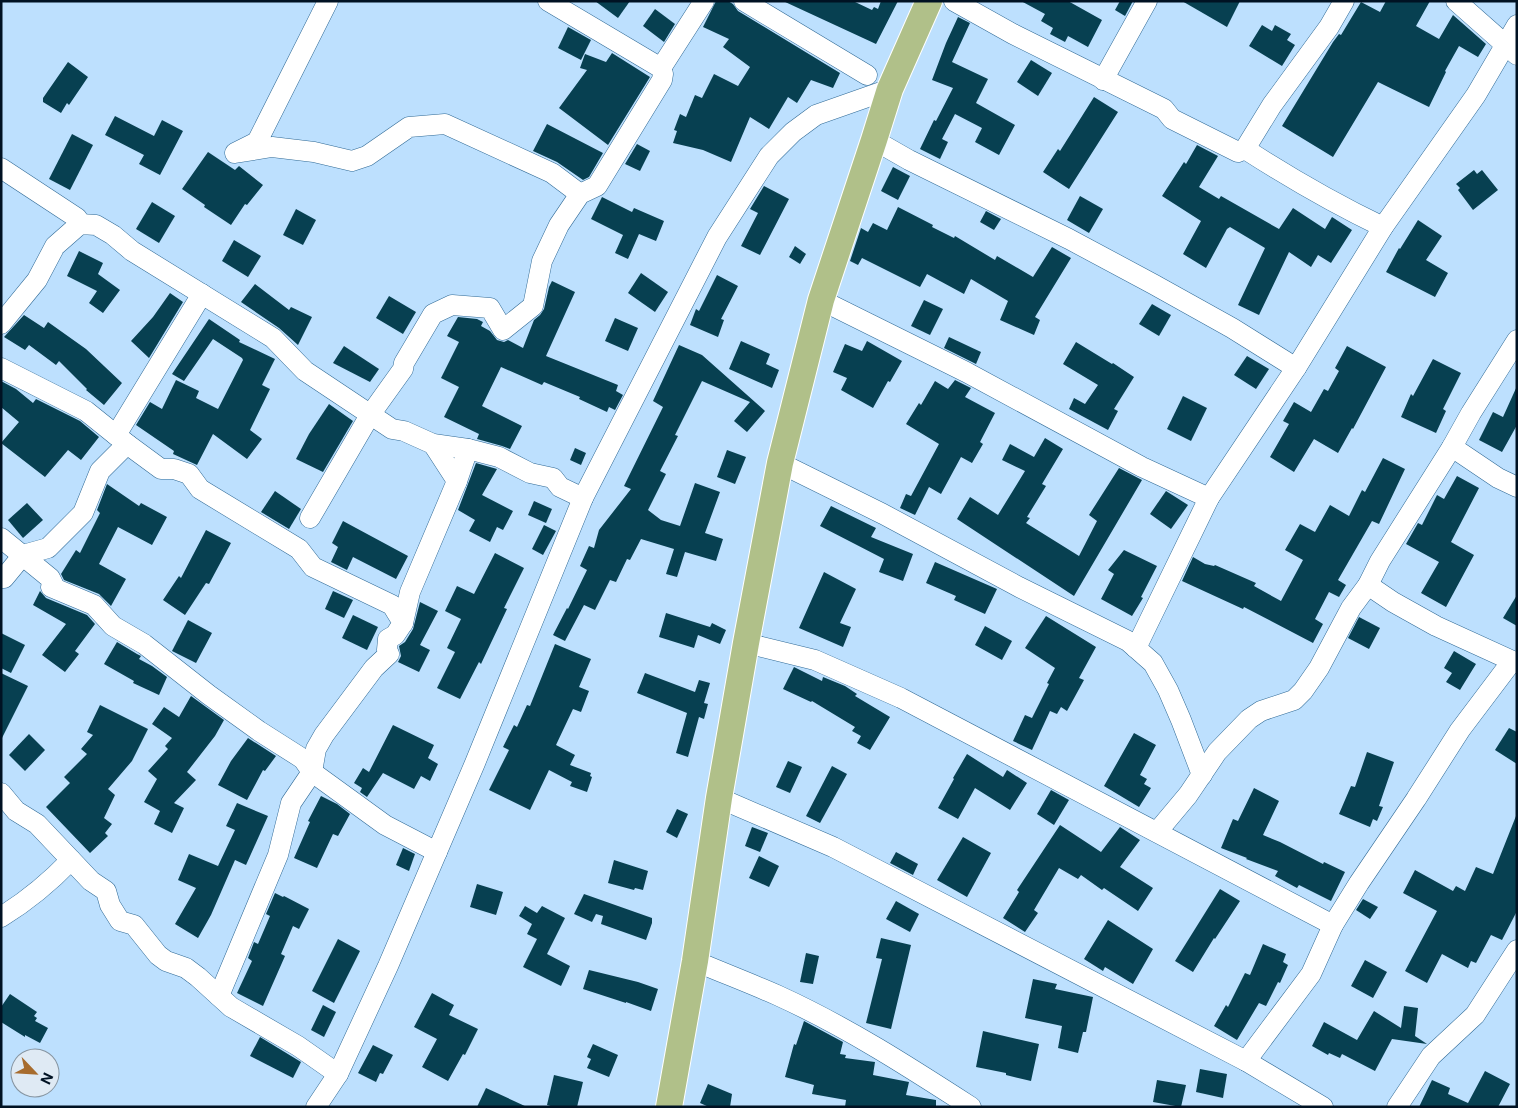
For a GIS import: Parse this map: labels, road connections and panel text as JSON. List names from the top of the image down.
{
  "north": "bottom right"
}
